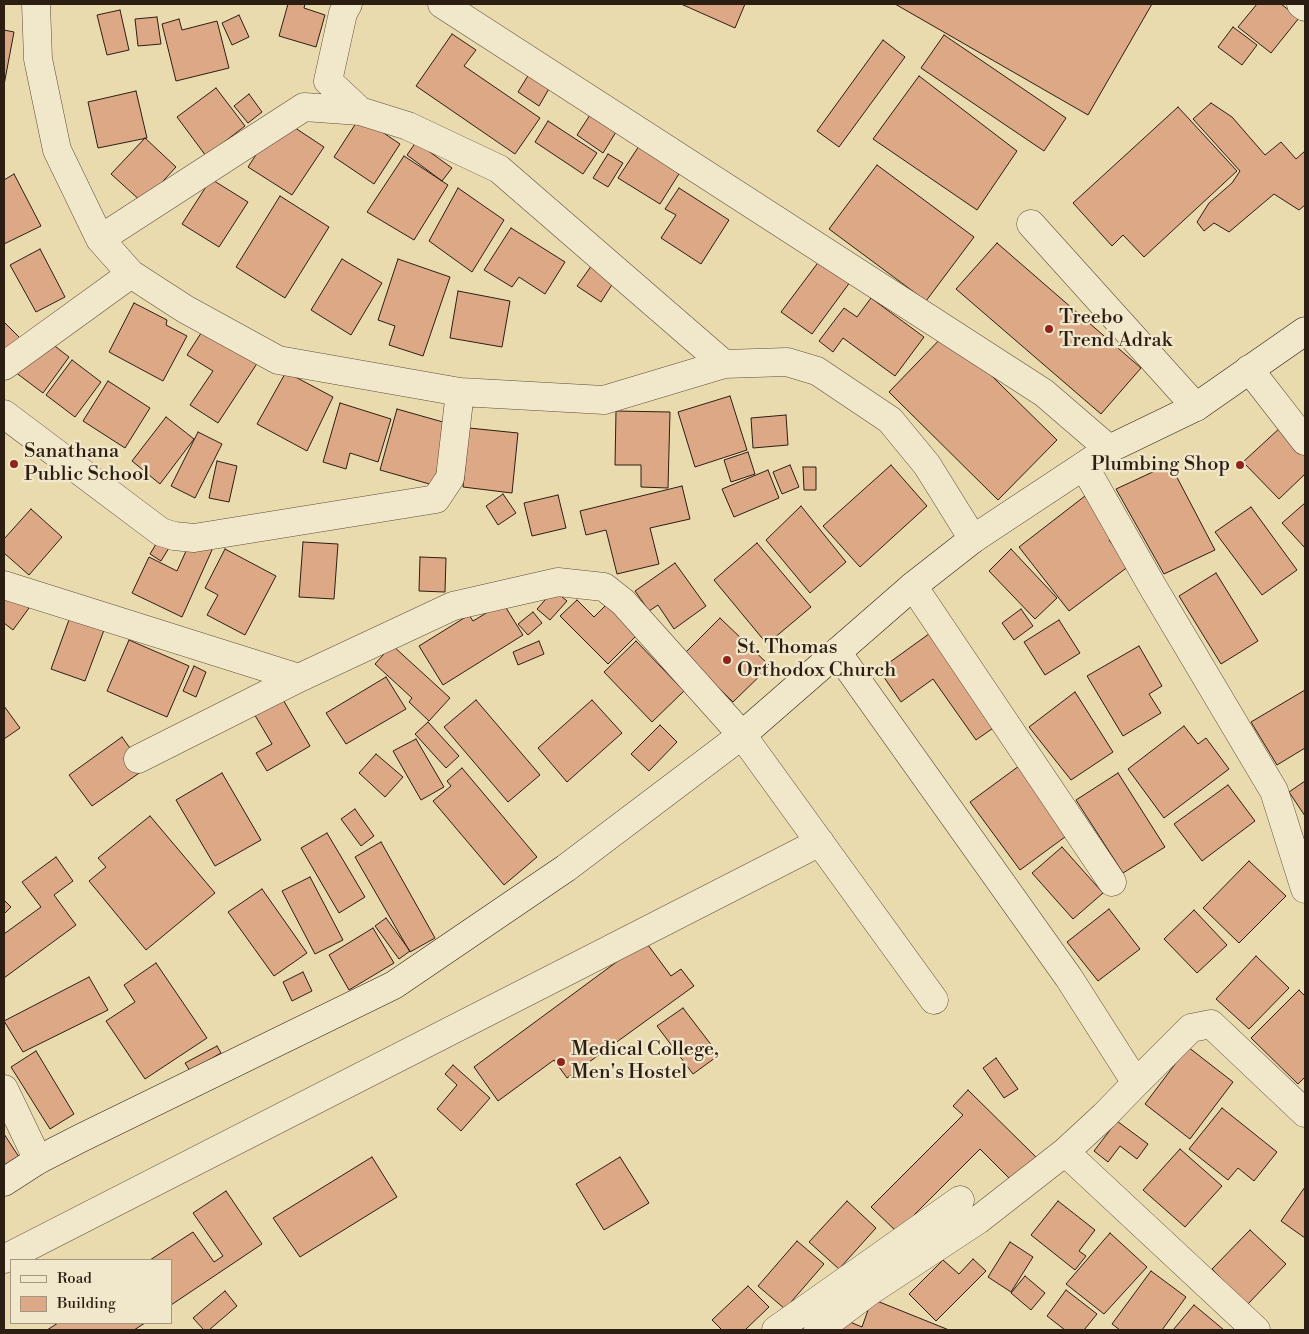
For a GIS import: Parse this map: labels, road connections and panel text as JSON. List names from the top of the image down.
{
  "places": [
    "Treebo Trend Adrak",
    "Sanathana Public School",
    "Plumbing Shop",
    "St. Thomas Orthodox Church",
    "Medical College, Men's Hostel"
  ],
  "legend": ["Road", "Building"]
}
